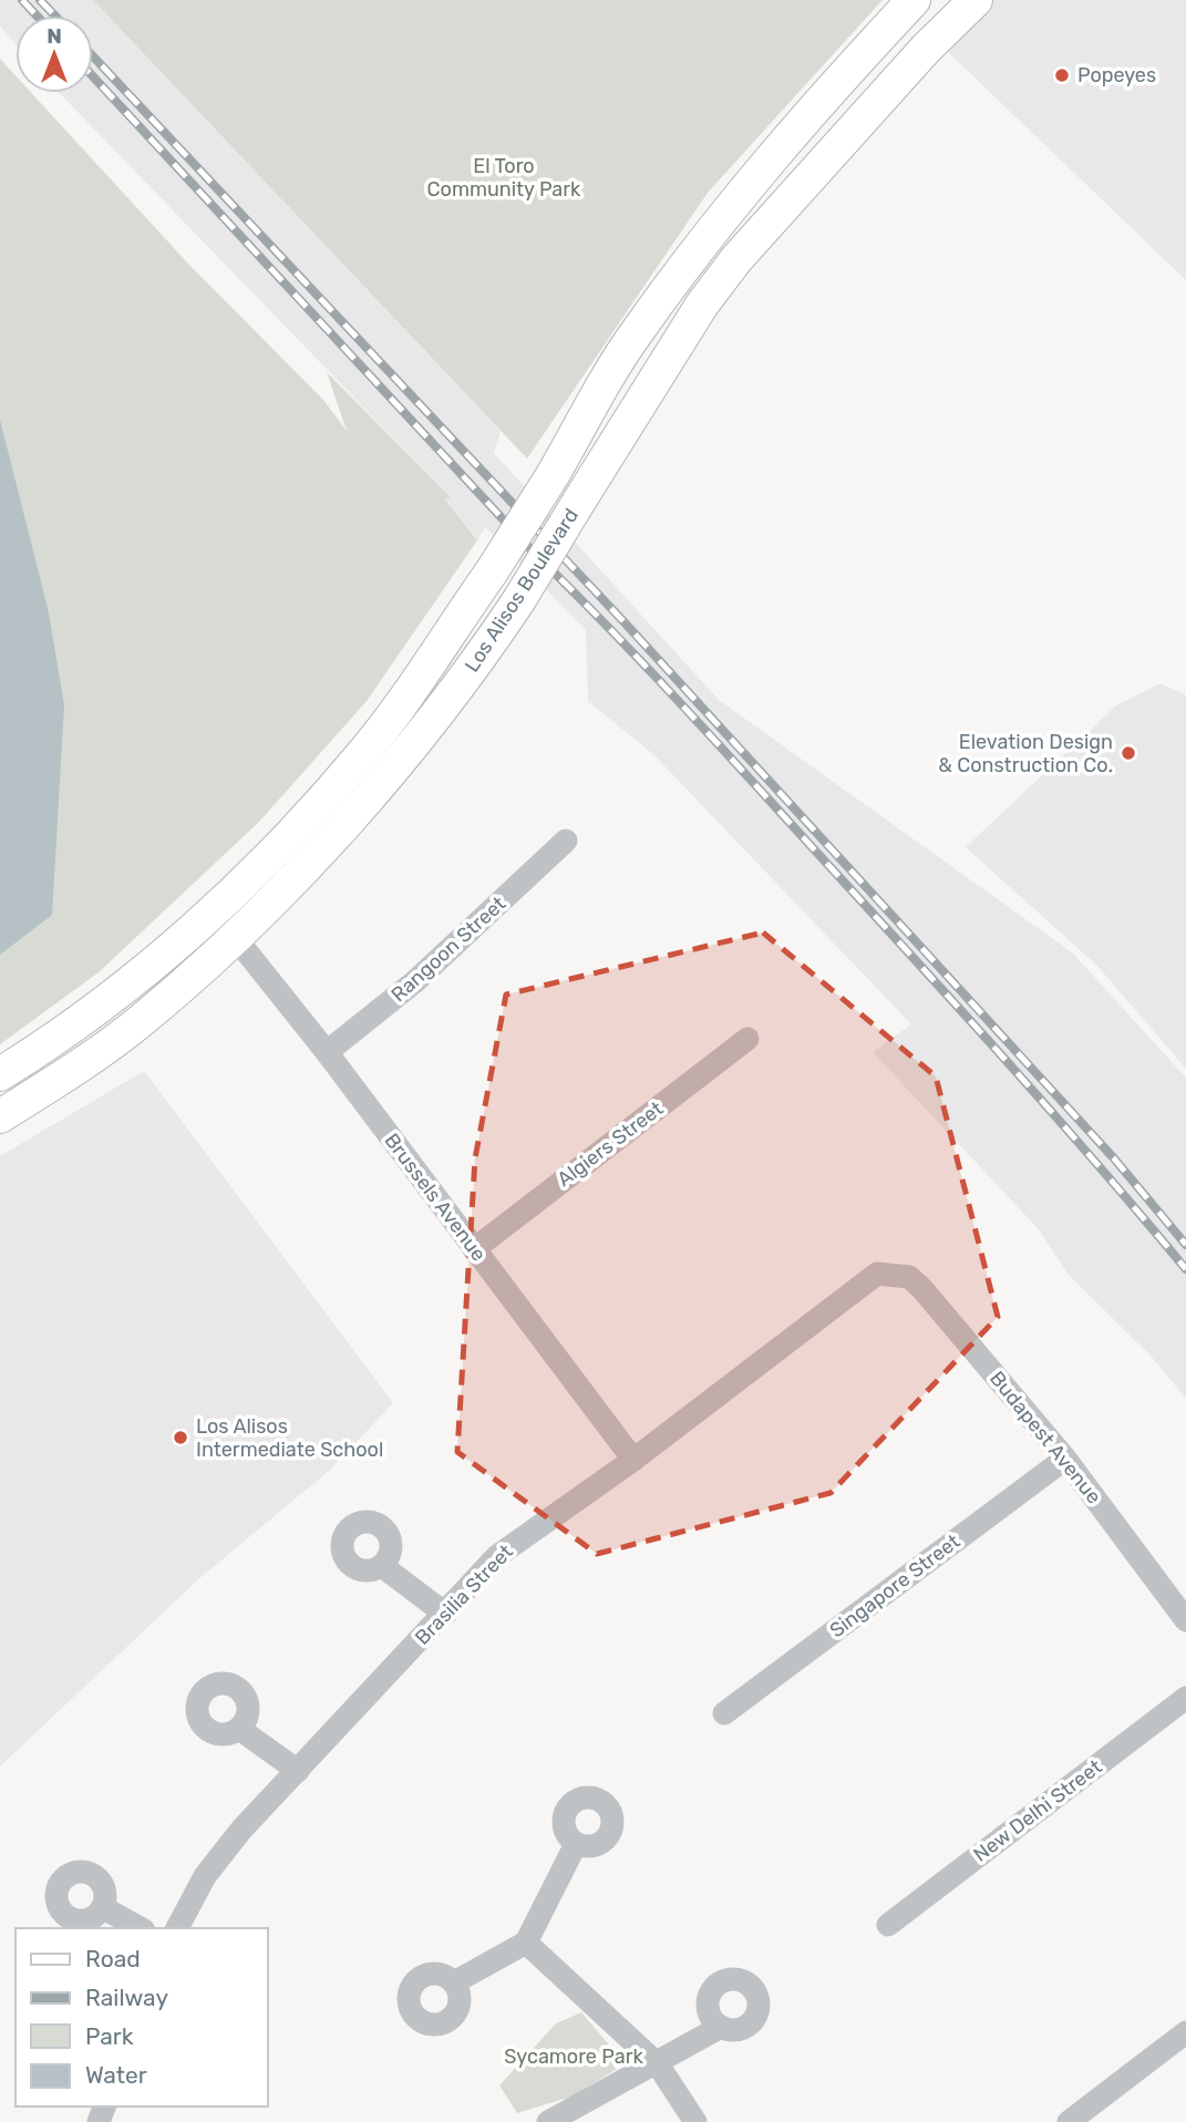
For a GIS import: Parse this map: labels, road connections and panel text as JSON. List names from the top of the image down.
{
  "streets": {
    "main road": ["Los Alisos Boulevard"],
    "street": [
      "Rangoon Street",
      "Algiers Street",
      "Brussels Avenue",
      "Budapest Avenue",
      "Singapore Street",
      "Brasilia Street",
      "New Delhi Street"
    ]
  },
  "crossings": [
    ["Los Alisos Boulevard", "Brussels Avenue"],
    ["Rangoon Street", "Brussels Avenue"],
    ["Algiers Street", "Brussels Avenue"],
    ["Brussels Avenue", "Brasilia Street"],
    ["Budapest Avenue", "Singapore Street"],
    ["Budapest Avenue", "Brasilia Street"]
  ],
  "parks": ["El Toro Community Park", "Sycamore Park"],
  "places": ["Popeyes", "Elevation Design & Construction Co.", "Los Alisos Intermediate School"],
  "legend": [
    "Road",
    "Railway",
    "Park",
    "Water"
  ],
  "north": "top"
}
